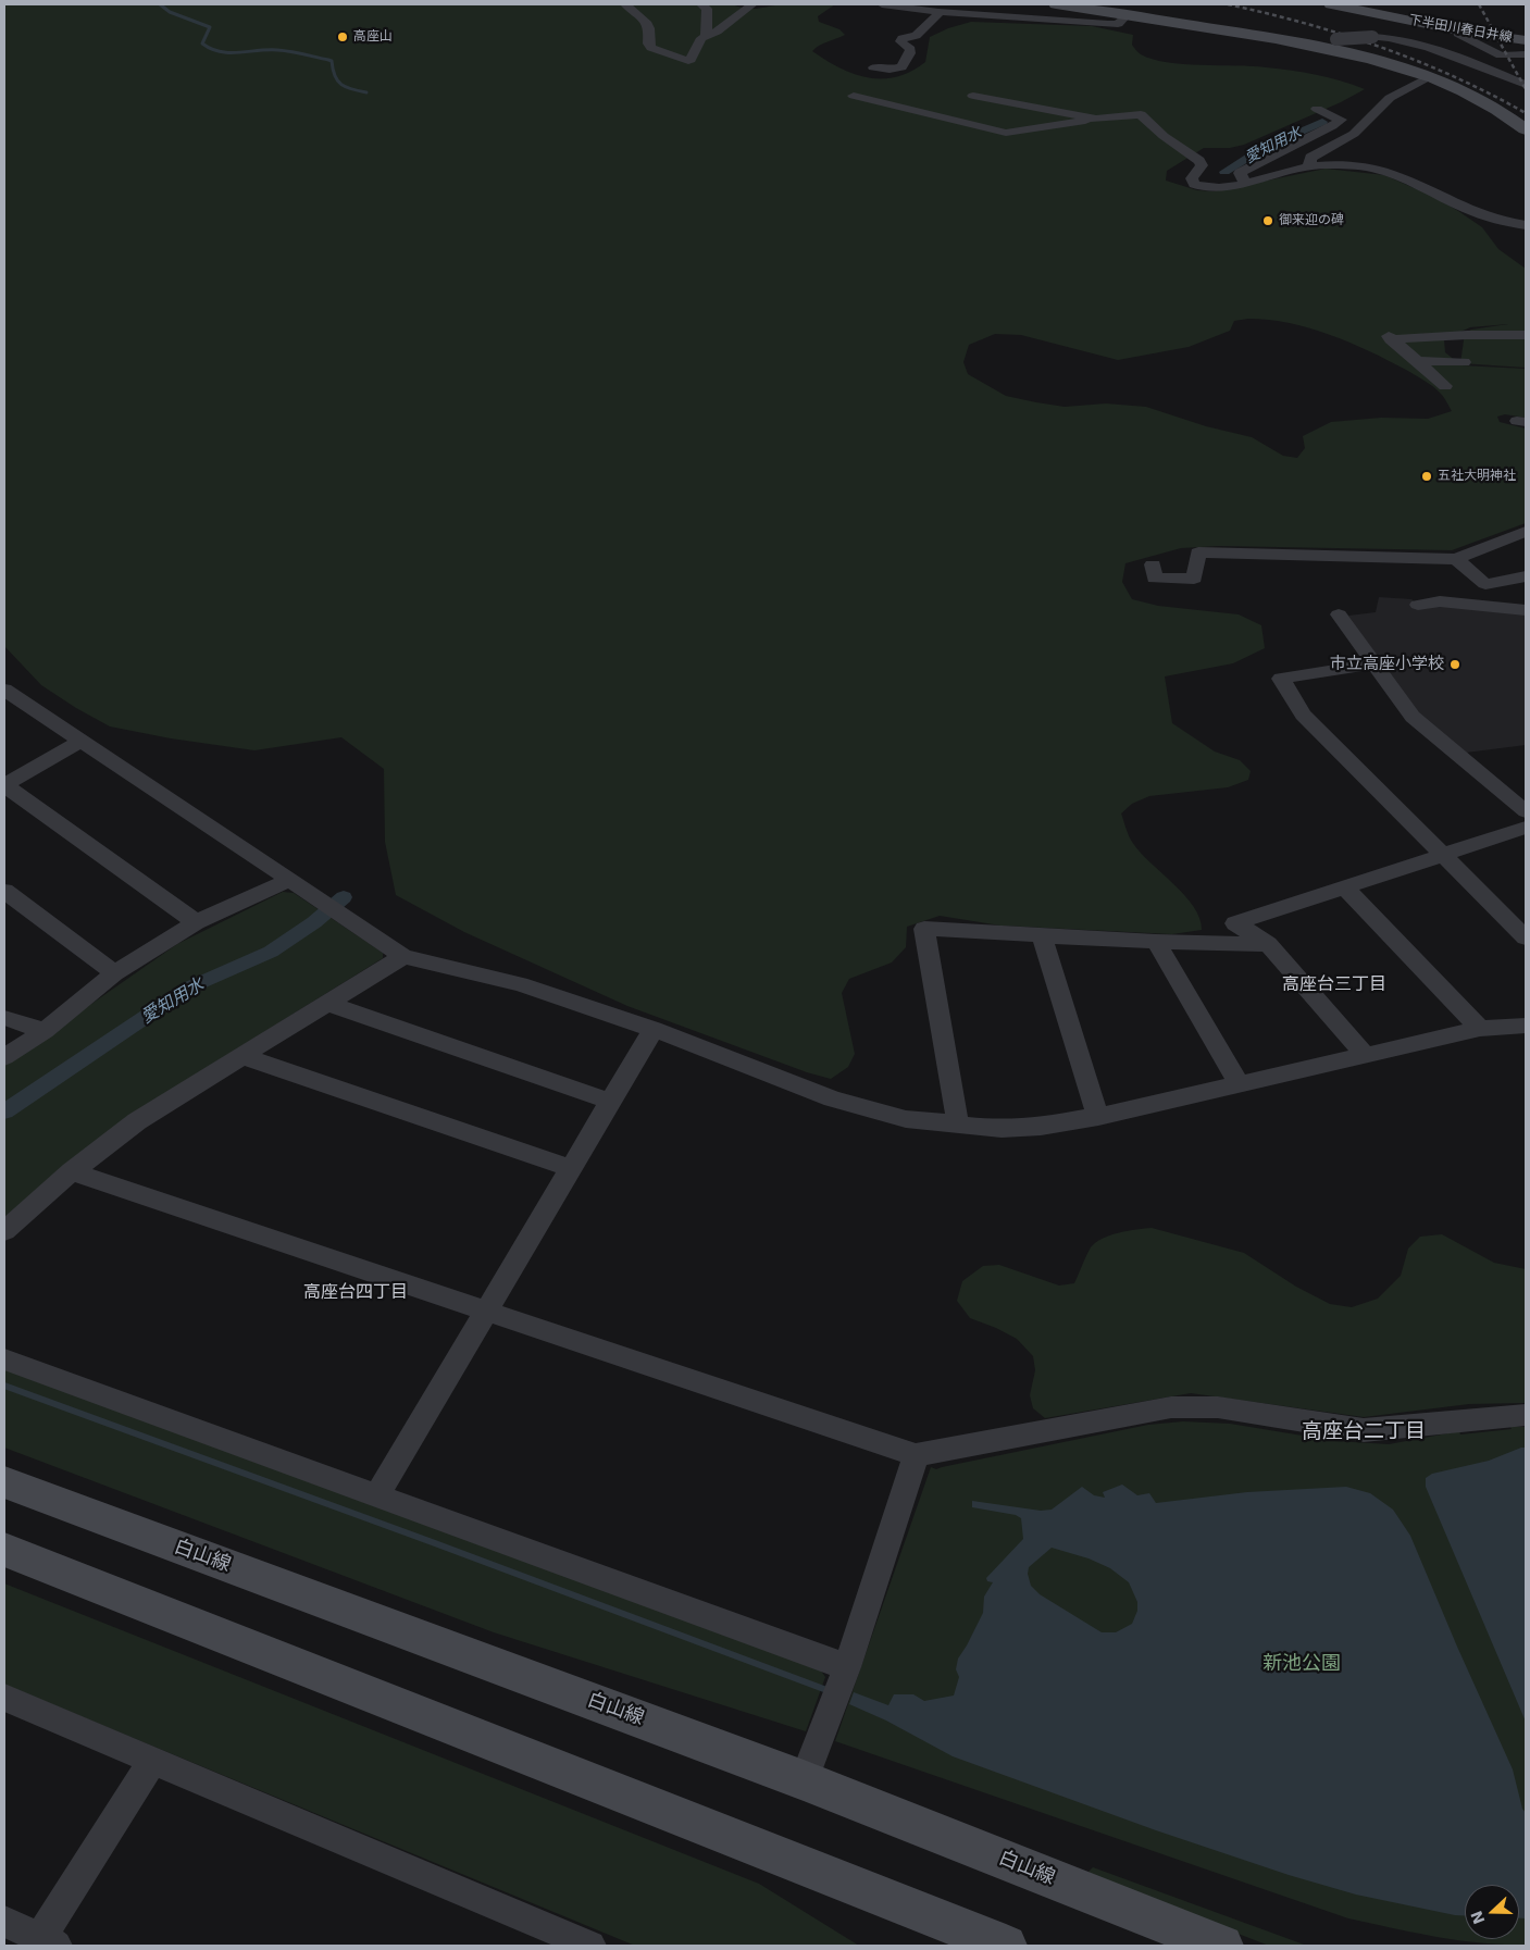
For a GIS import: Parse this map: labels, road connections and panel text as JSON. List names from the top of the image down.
{
  "streets": {
    "street": ["下半田川春日井線", "白山線"]
  },
  "districts": ["高座台三丁目", "高座台四丁目", "高座台二丁目"],
  "water": ["愛知用水"],
  "parks": ["新池公園"],
  "places": [
    "高座山",
    "御来迎の碑",
    "五社大明神社",
    "市立高座小学校"
  ],
  "north": "left"
}
